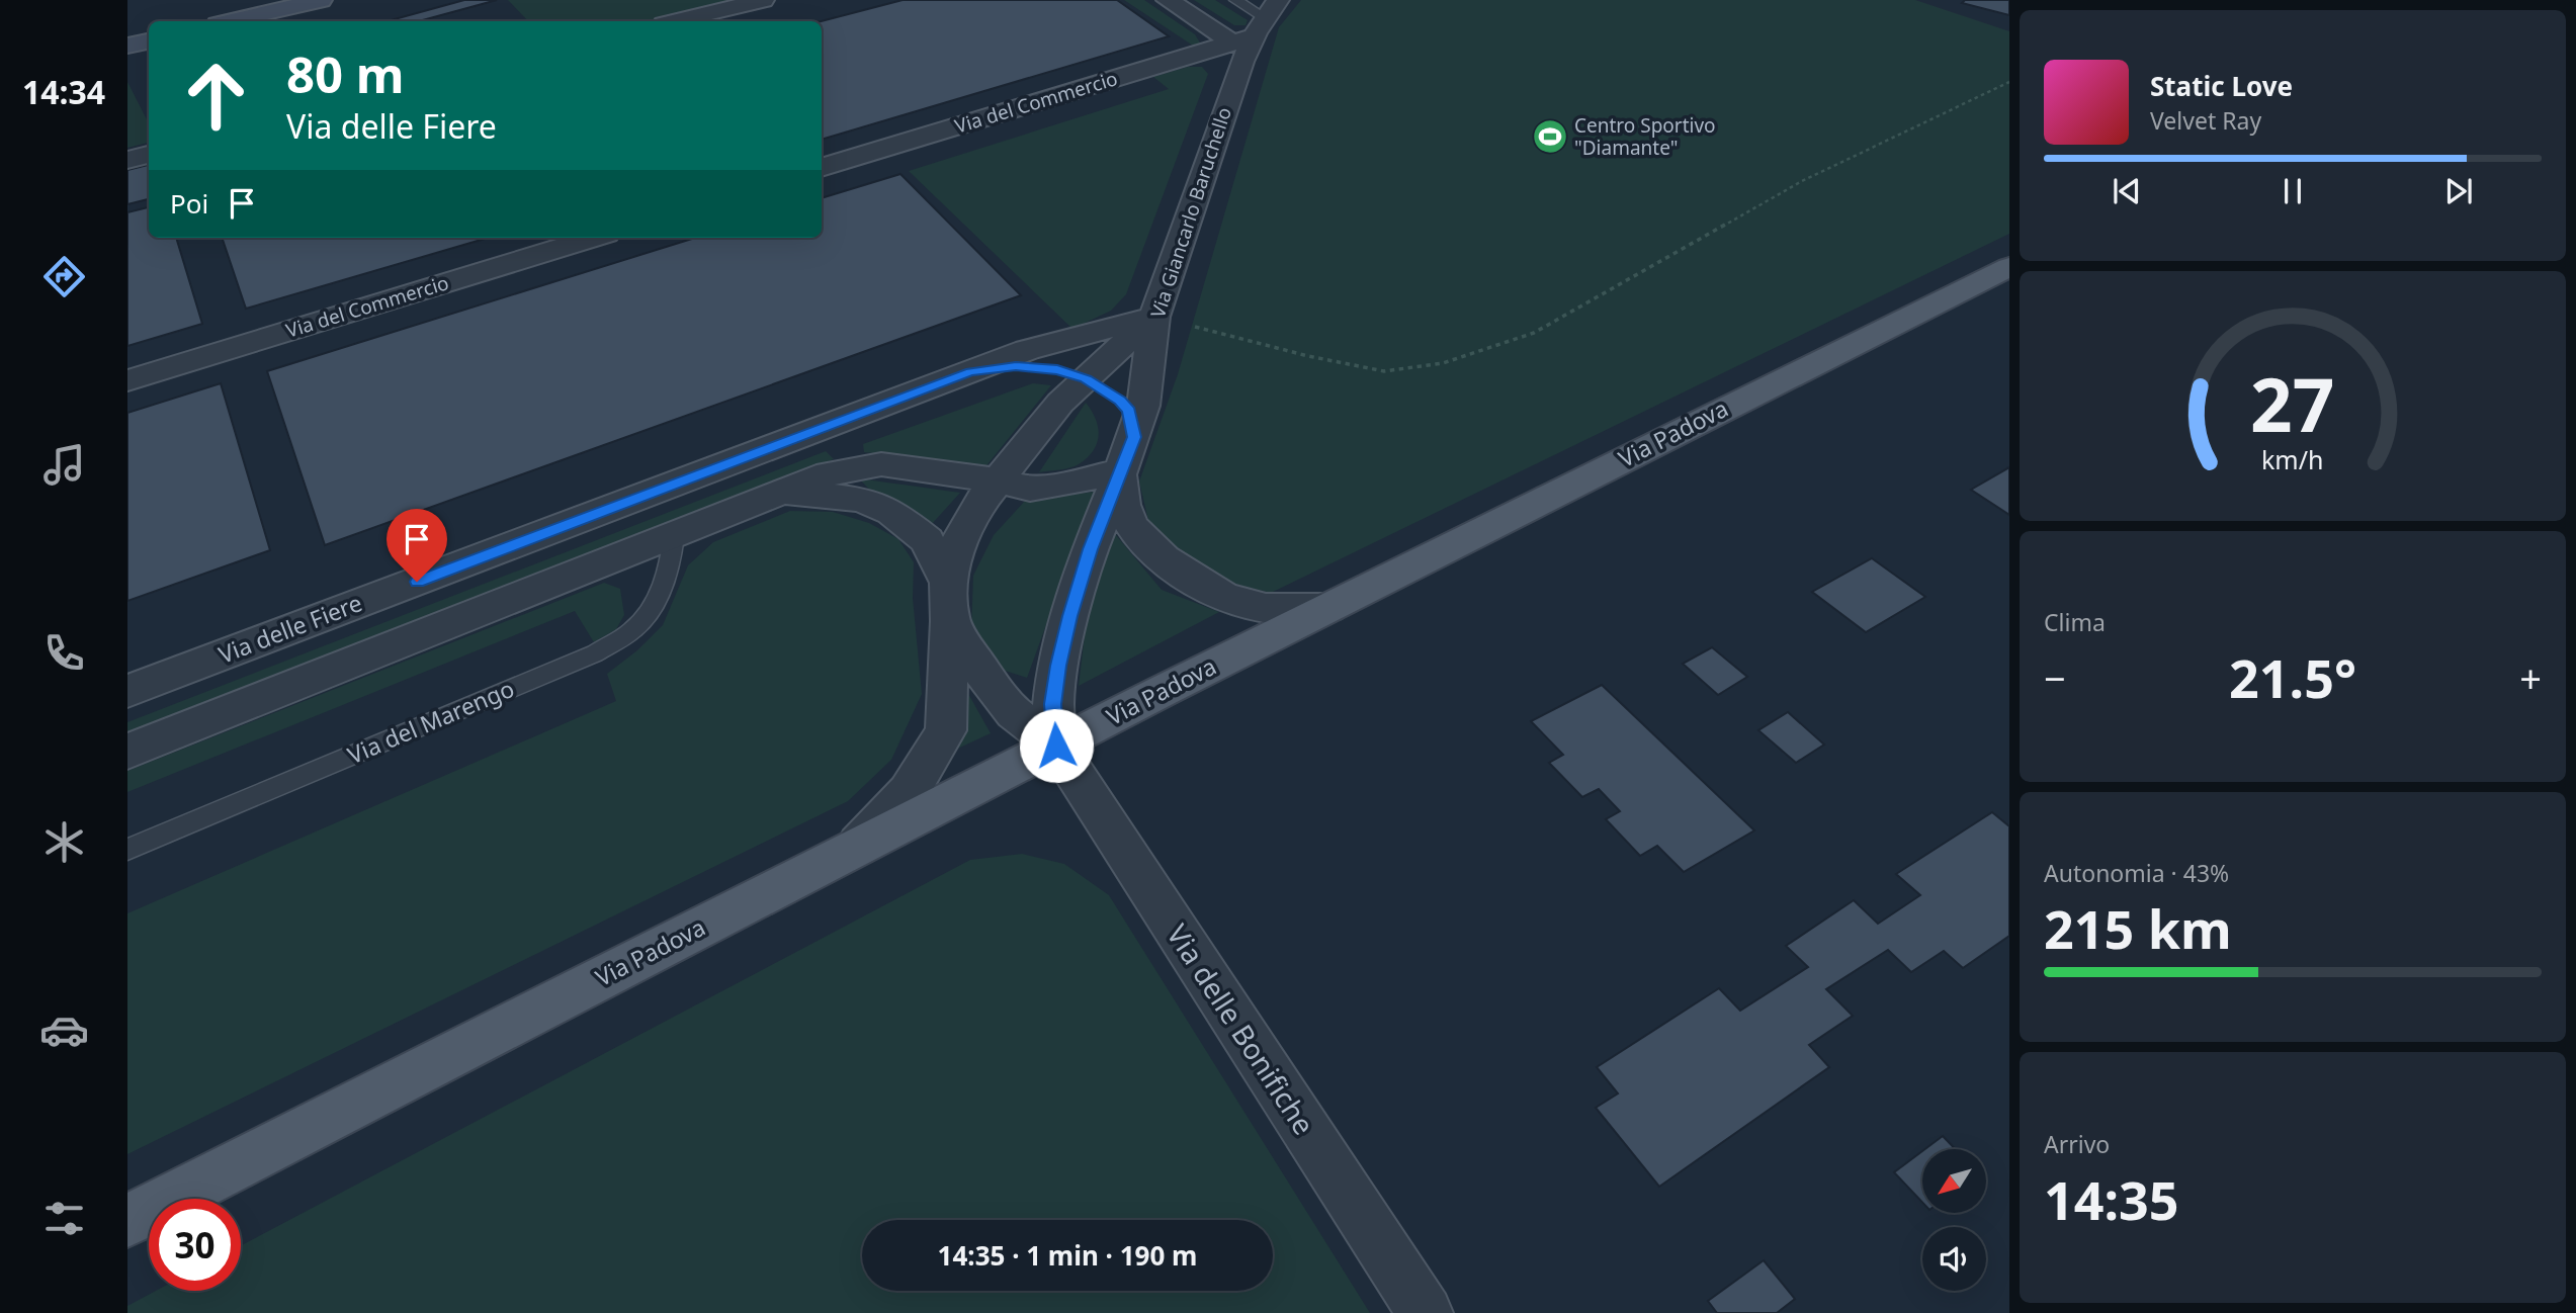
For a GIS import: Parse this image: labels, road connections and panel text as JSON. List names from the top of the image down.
{
  "streets": {
    "main road": ["Via Padova"],
    "street": [
      "Via del Commercio",
      "Via Giancarlo Baruchello",
      "Via delle Fiere",
      "Via delle Bonifiche"
    ],
    "lane": ["Via del Marengo"]
  },
  "crossings": [
    ["Via del Commercio", "Via Giancarlo Baruchello"],
    ["Via Giancarlo Baruchello", "Via Padova"],
    ["Via Giancarlo Baruchello", "Via delle Fiere"],
    ["Via Giancarlo Baruchello", "Via delle Bonifiche"],
    ["Via Padova", "Via delle Bonifiche"]
  ],
  "places": {
    "sports": ["Centro Sportivo \"Diamante\""]
  },
  "north": "bottom left",
  "page": {
    "tabs": "14:34",
    "turn": ["80 m", "Via delle Fiere"],
    "song": ["Static Love", "Velvet Ray"],
    "then": "Poi",
    "tile": [
      "Clima",
      ["Autonomia · 43%", "215 km"],
      ["Arrivo", "14:35"]
    ],
    "heat": ["−", "21.5°", "+"],
    "limit": "30",
    "trip": "14:35 · 1 min · 190 m",
    "gauge": ["27", "km/h"]
  }
}
